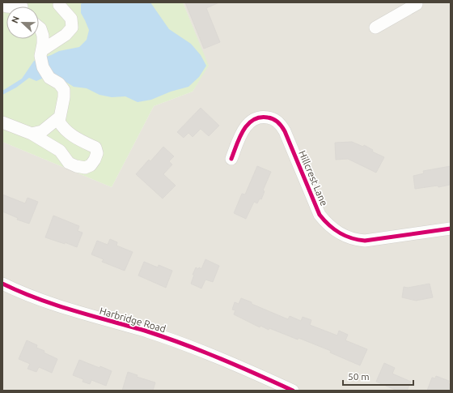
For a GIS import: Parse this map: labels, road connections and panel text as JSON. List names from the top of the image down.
{
  "streets": {
    "street": ["Hillcrest Lane", "Harbridge Road"]
  },
  "scale_bar": "50 m",
  "north": "left"
}
